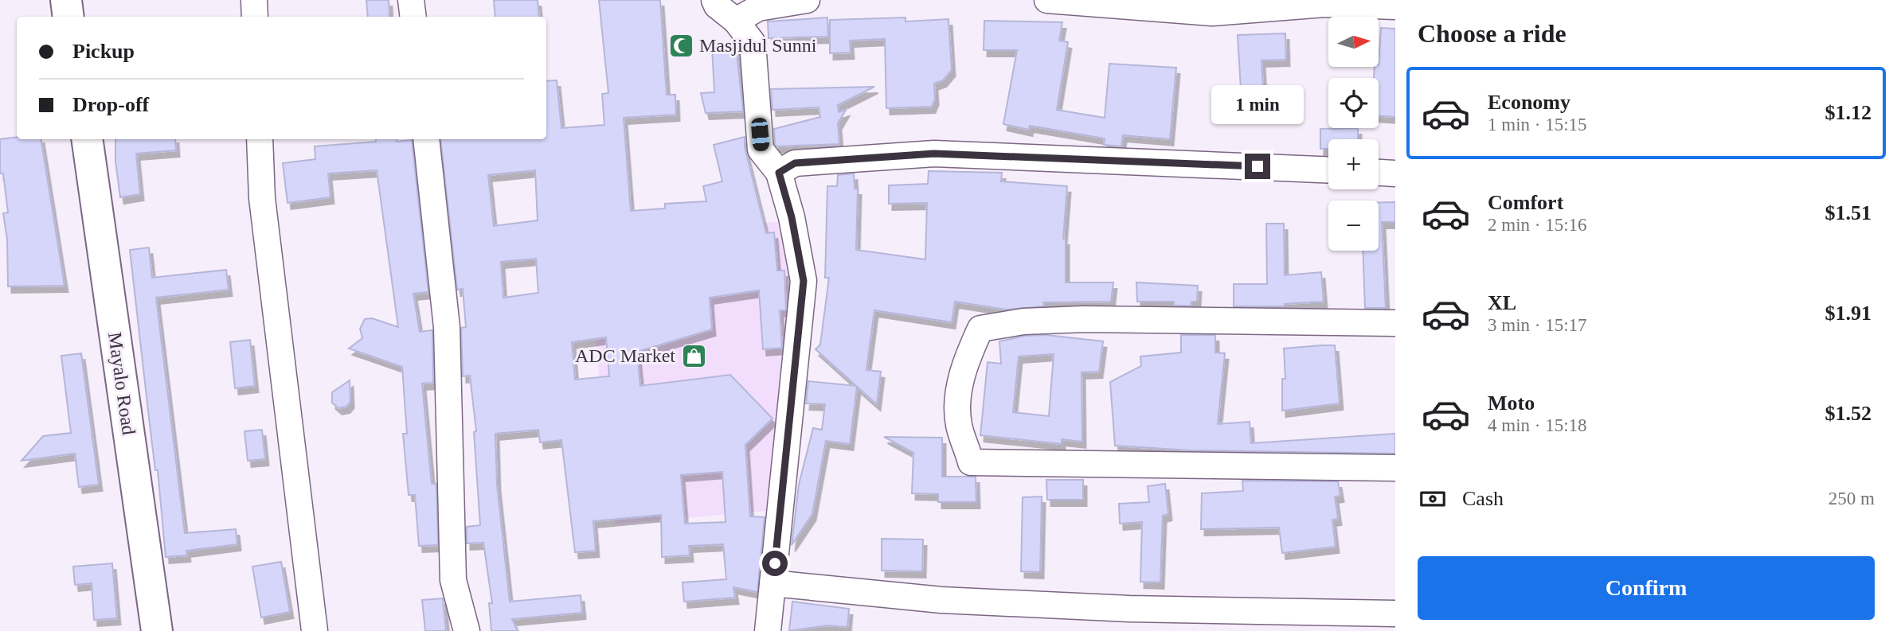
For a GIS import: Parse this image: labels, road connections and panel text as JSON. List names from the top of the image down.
{
  "streets": {
    "street": ["Mayalo Road"]
  },
  "places": {
    "mosque": ["Masjidul Sunni"],
    "shop": ["ADC Market"]
  },
  "north": "right",
  "page": {
    "heading": "Choose a ride",
    "map_buttons": ["+", "−"],
    "banner": ["Pickup", "Drop-off"],
    "list": [
      {
        "name": "Economy",
        "note": "1 min · 15:15",
        "value": "$1.12"
      },
      {
        "name": "Comfort",
        "note": "2 min · 15:16",
        "value": "$1.51"
      },
      {
        "name": "XL",
        "note": "3 min · 15:17",
        "value": "$1.91"
      },
      {
        "name": "Moto",
        "note": "4 min · 15:18",
        "value": "$1.52"
      }
    ],
    "bubble": "1 min",
    "pay": ["Cash", "250 m"],
    "buttons": "Confirm"
  }
}
